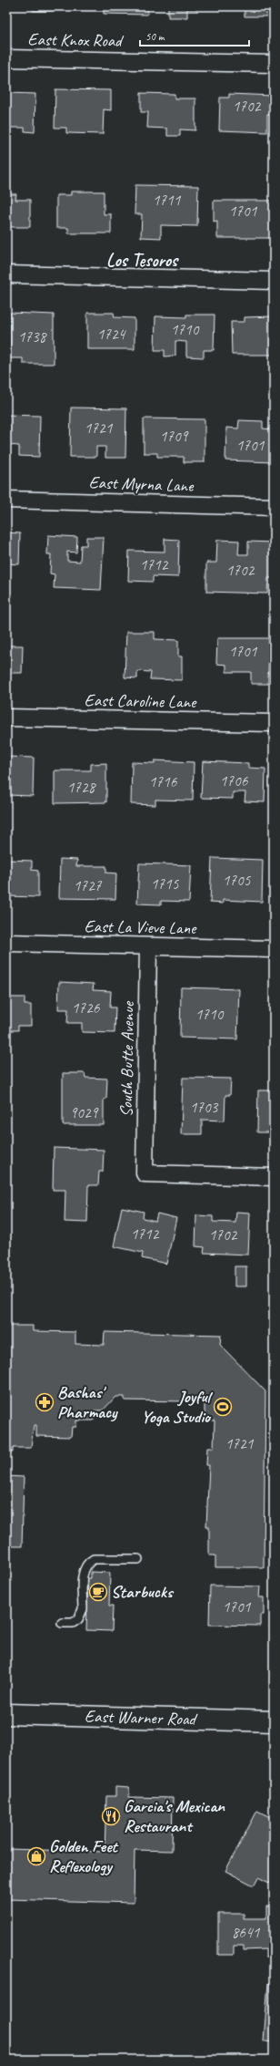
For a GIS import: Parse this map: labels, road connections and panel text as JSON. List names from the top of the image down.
{
  "streets": {
    "main road": ["East Warner Road"],
    "street": [
      "East Knox Road",
      "East Myrna Lane",
      "East Caroline Lane",
      "East La Vieve Lane",
      "South Butte Avenue"
    ]
  },
  "crossings": [
    ["East La Vieve Lane", "South Butte Avenue"]
  ],
  "districts": ["Los Tesoros"],
  "places": {
    "pharmacy": ["Bashas' Pharmacy"],
    "sports": ["Joyful Yoga Studio"],
    "cafe": ["Starbucks"],
    "restaurant": ["Garcia's Mexican Restaurant"],
    "shop": ["Golden Feet Reflexology"]
  },
  "house_numbers": [
    "1702",
    "1711",
    "1701",
    "1710",
    "1724",
    "1738",
    "1721",
    "1709",
    "1701",
    "1712",
    "1702",
    "1701",
    "1706",
    "1716",
    "1728",
    "1705",
    "1715",
    "1727",
    "1726",
    "1710",
    "1703",
    "9029",
    "1712",
    "1702",
    "1721",
    "1701",
    "8641"
  ],
  "scale_bar": "50 m"
}
